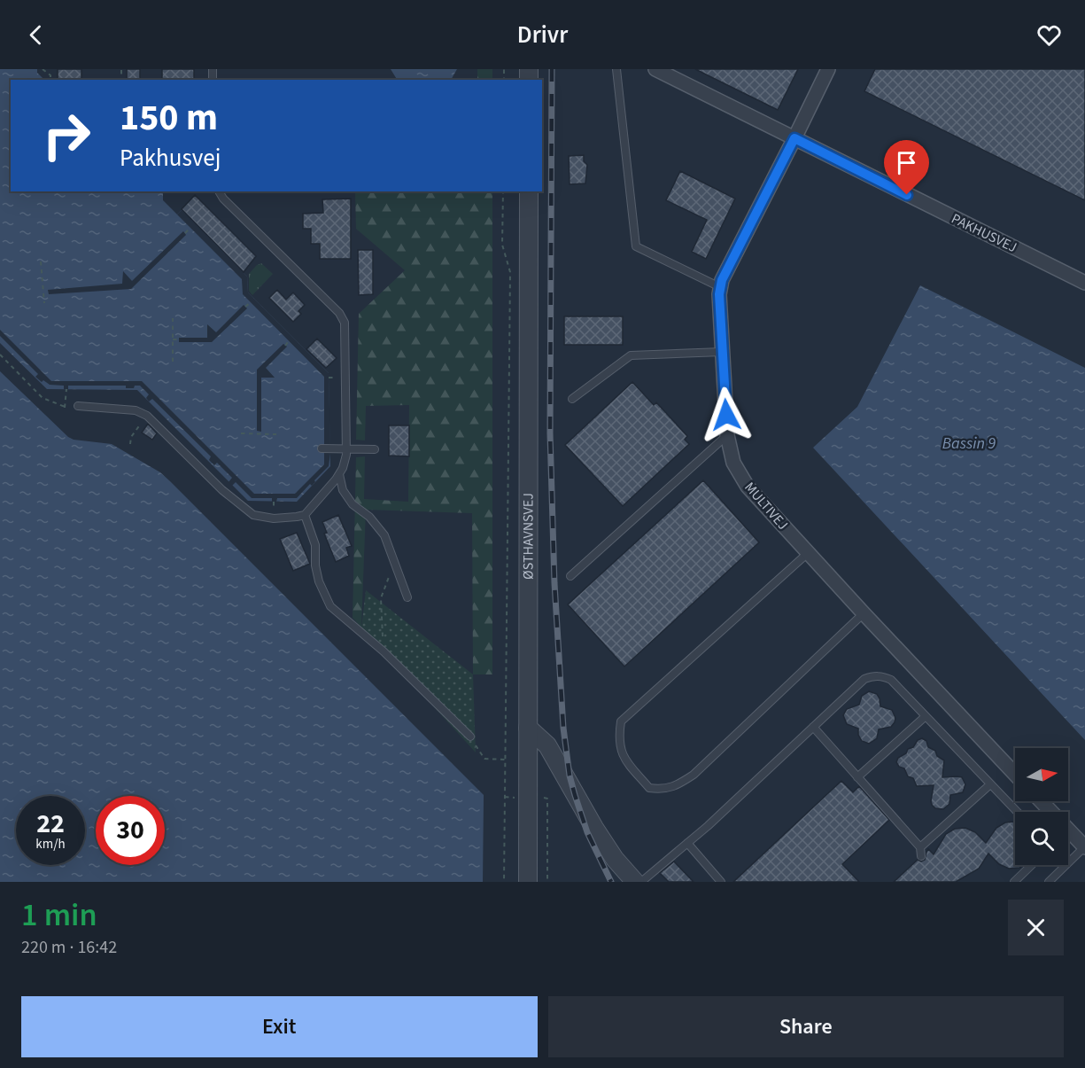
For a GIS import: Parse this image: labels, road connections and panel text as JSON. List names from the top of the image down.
{
  "streets": {
    "street": ["PAKHUSVEJ", "MULTIVEJ", "ØSTHAVNSVEJ"]
  },
  "crossings": [
    ["PAKHUSVEJ", "MULTIVEJ"]
  ],
  "water": ["Bassin 9"],
  "north": "right",
  "page": {
    "header": "Drivr",
    "turn": ["150 m", "Pakhusvej"],
    "speed": "22 km/h",
    "limit": "30",
    "heading": ["1 min", "220 m · 16:42"],
    "buttons": ["Exit", "Share"]
  }
}
